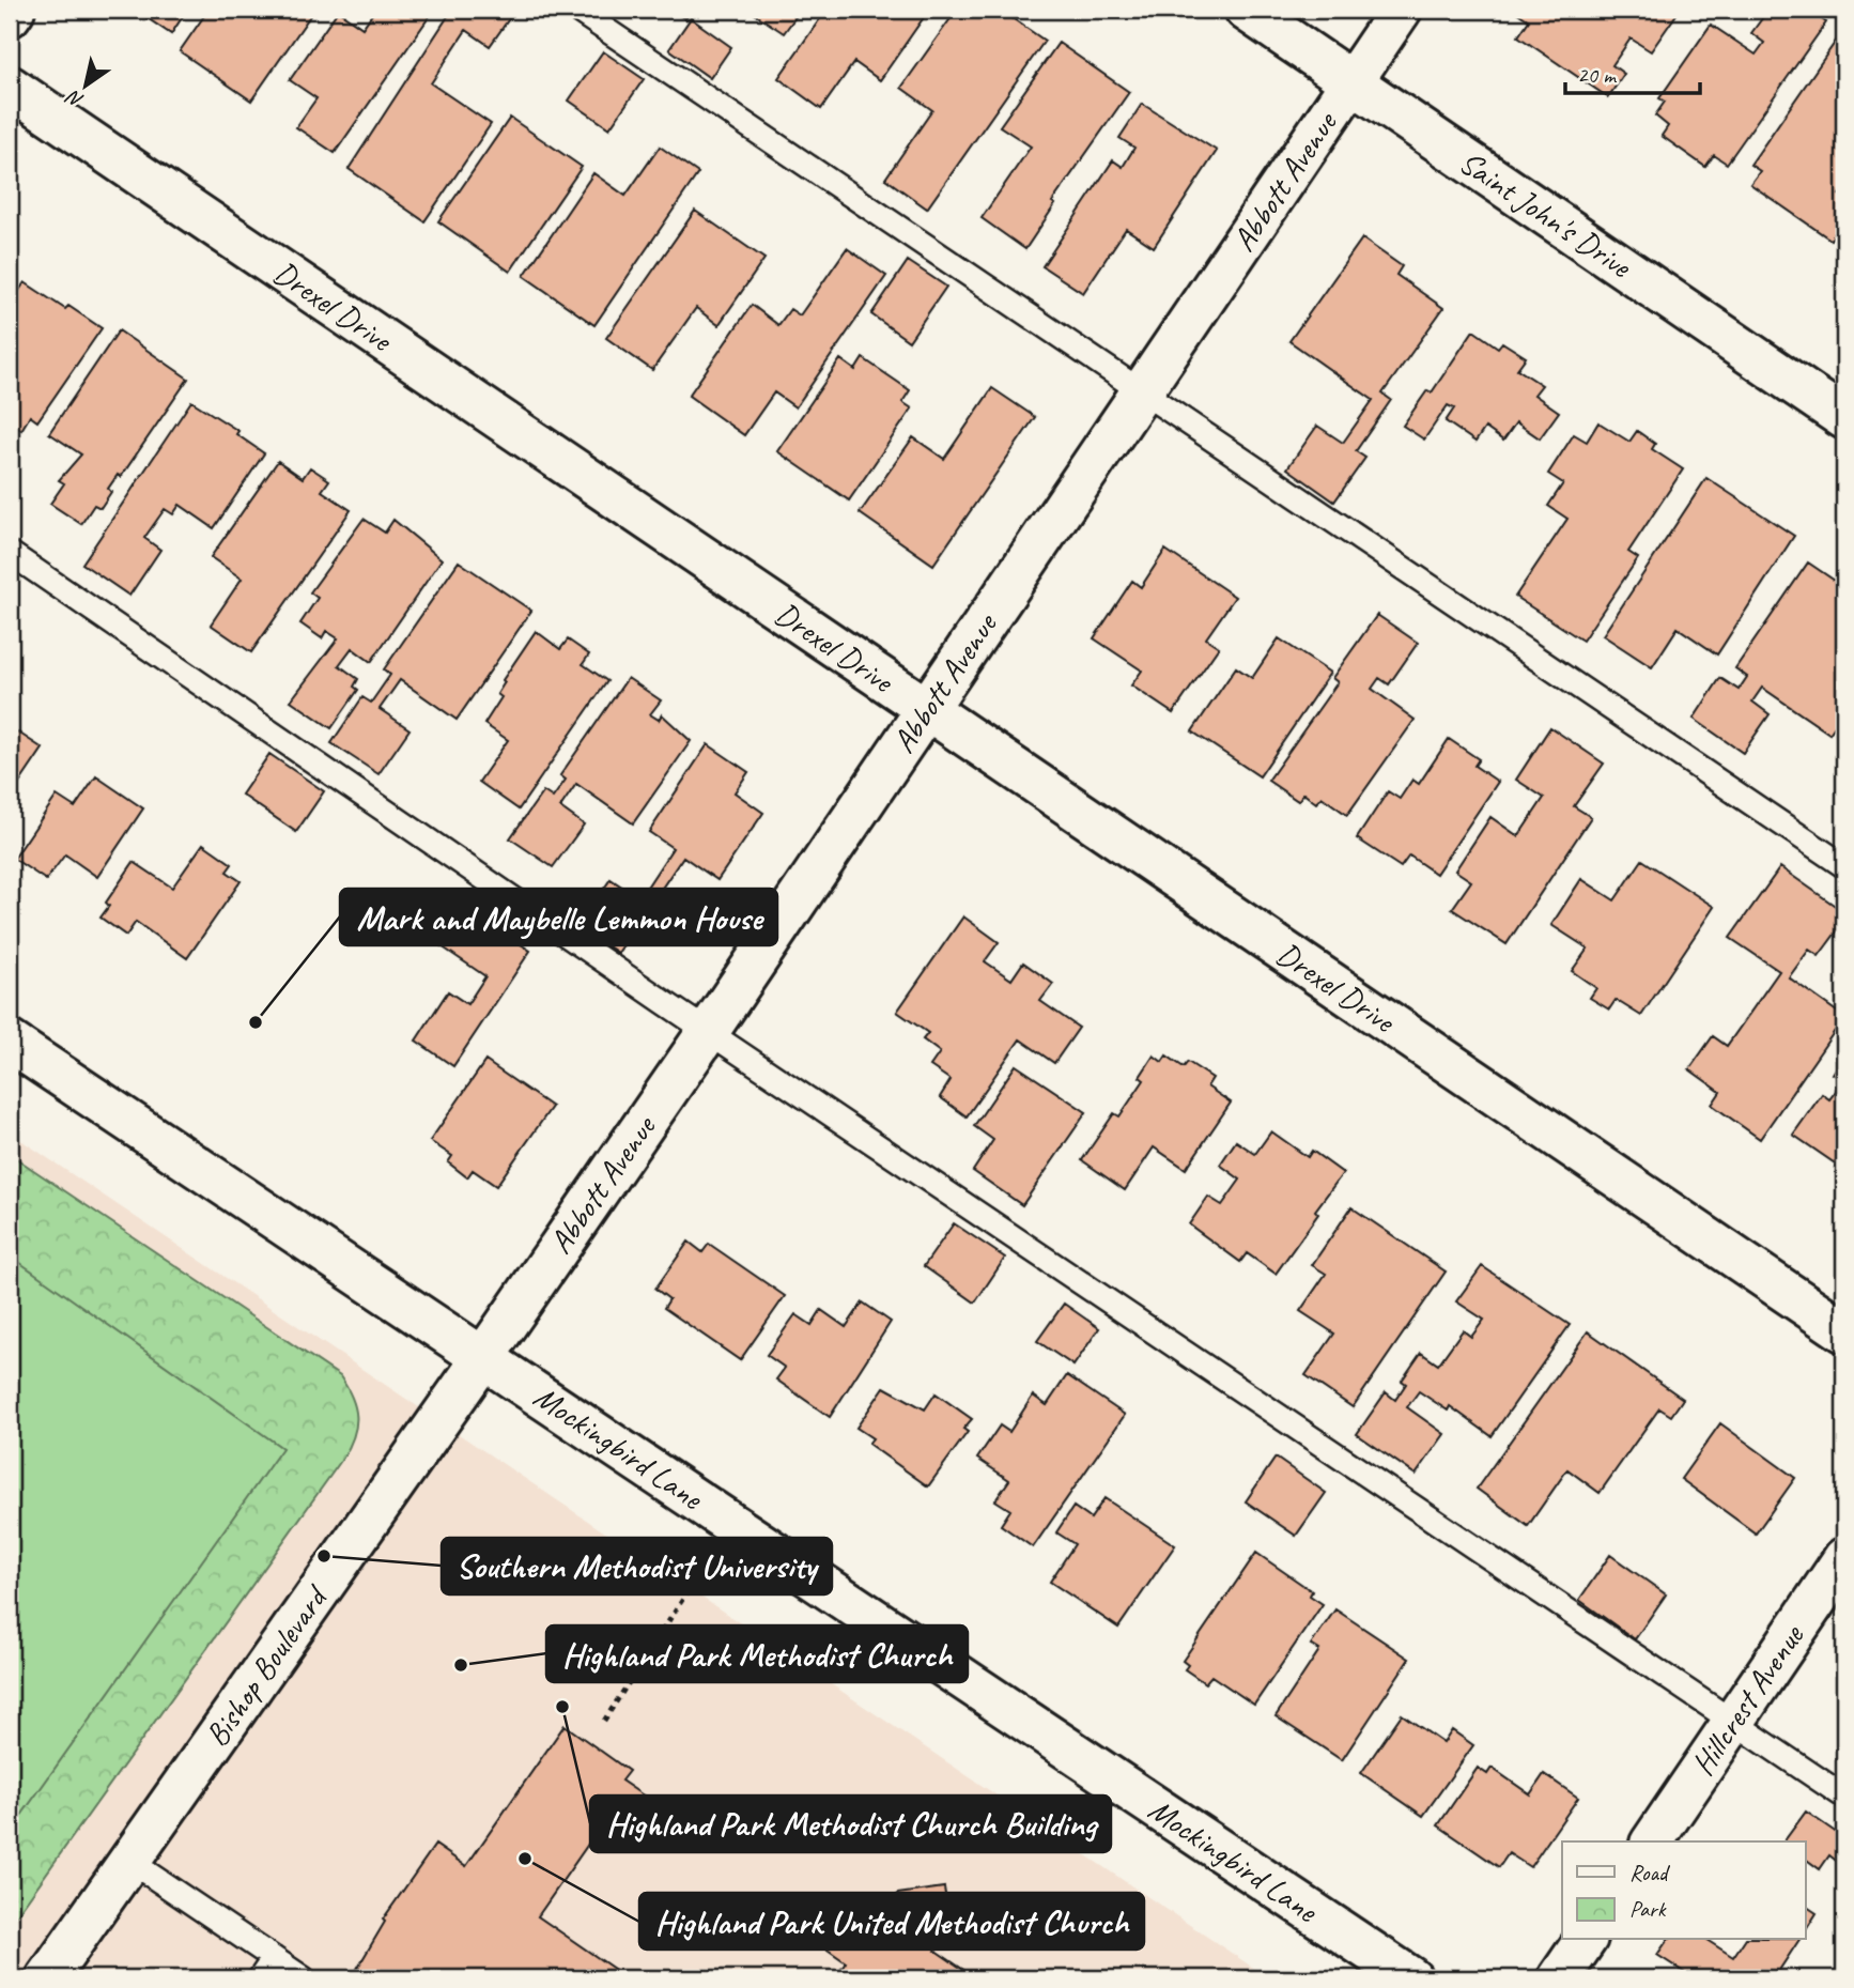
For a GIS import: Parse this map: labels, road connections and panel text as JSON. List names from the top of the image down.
{
  "streets": {
    "street": [
      "Abbott Avenue",
      "Saint John's Drive",
      "Drexel Drive",
      "Mockingbird Lane",
      "Bishop Boulevard",
      "Hillcrest Avenue"
    ]
  },
  "crossings": [
    ["Abbott Avenue", "Saint John's Drive"],
    ["Abbott Avenue", "Drexel Drive"],
    ["Abbott Avenue", "Mockingbird Lane"],
    ["Abbott Avenue", "Bishop Boulevard"],
    ["Mockingbird Lane", "Bishop Boulevard"]
  ],
  "places": [
    "Mark and Maybelle Lemmon House",
    "Southern Methodist University",
    "Highland Park Methodist Church",
    "Highland Park Methodist Church Building",
    "Highland Park United Methodist Church"
  ],
  "legend": ["Road", "Park"],
  "scale_bar": "20 m",
  "north": "bottom left"
}
